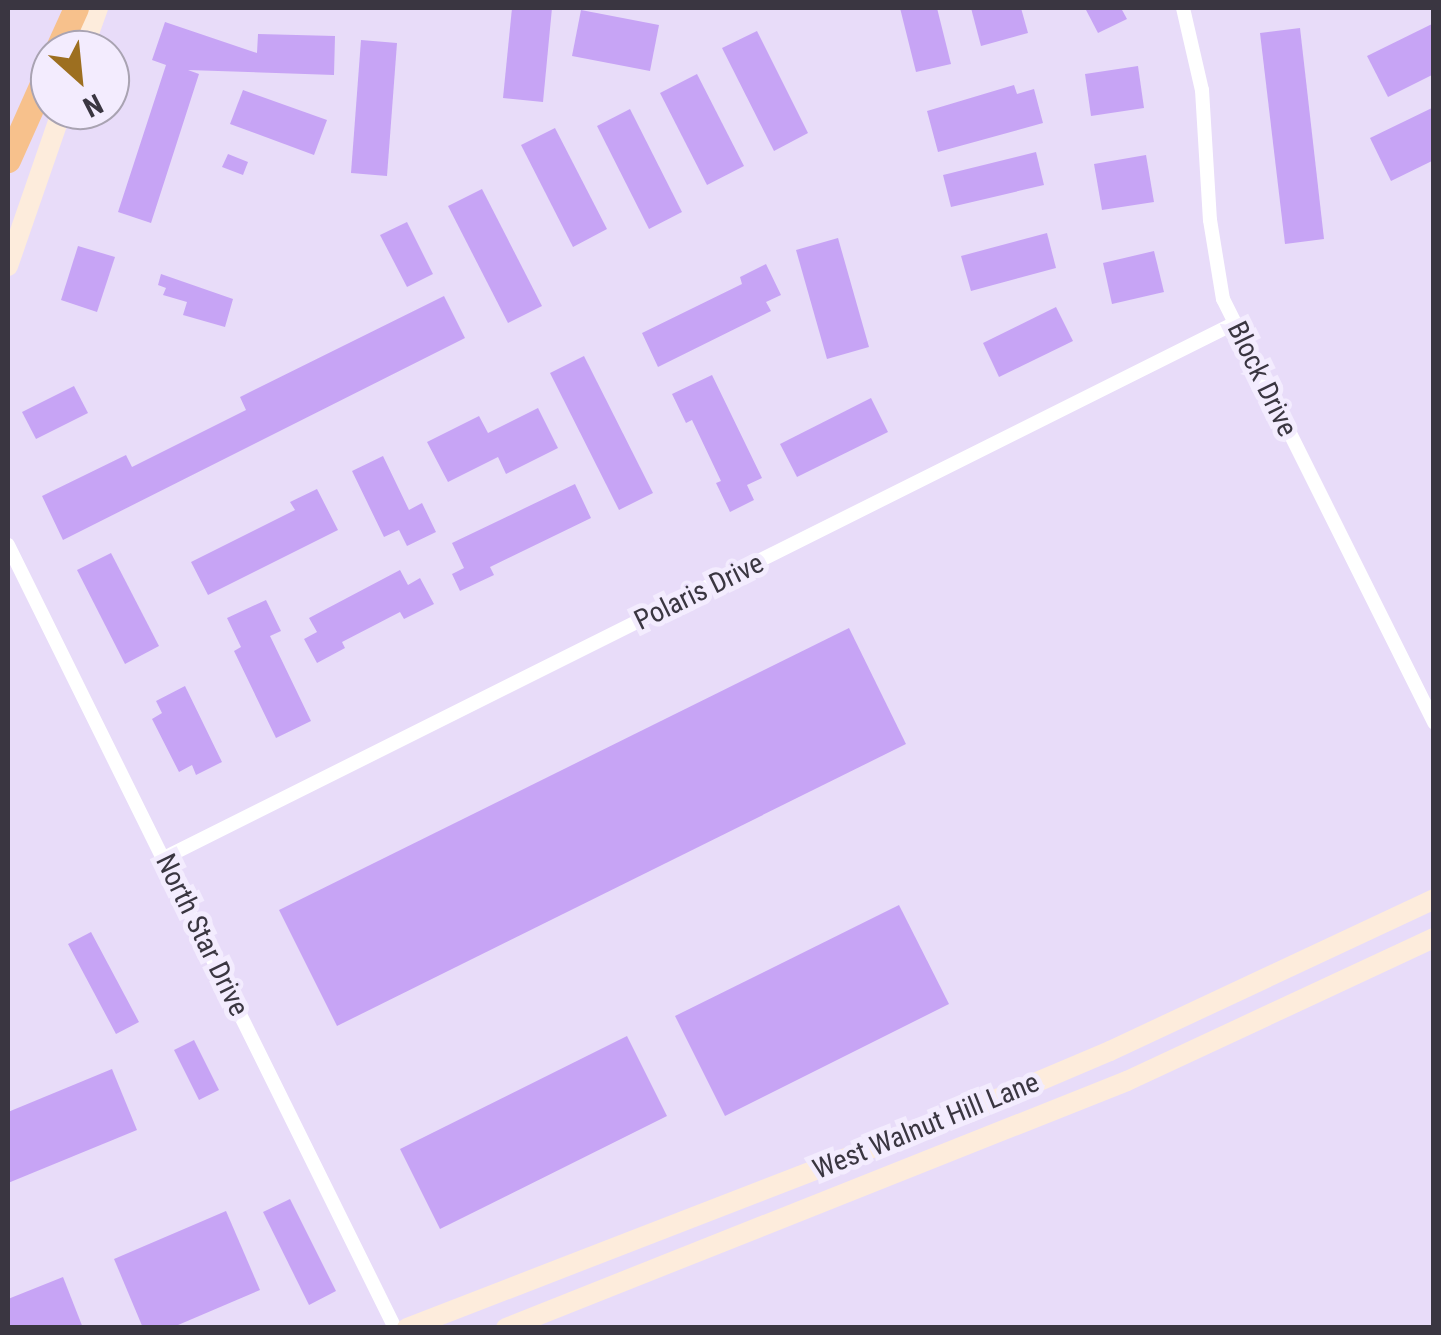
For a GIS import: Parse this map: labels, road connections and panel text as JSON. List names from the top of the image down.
{
  "streets": {
    "main road": ["West Walnut Hill Lane"],
    "street": ["Block Drive", "Polaris Drive", "North Star Drive"]
  },
  "crossings": [
    ["Block Drive", "Polaris Drive"],
    ["Polaris Drive", "North Star Drive"]
  ],
  "north": "bottom right"
}
